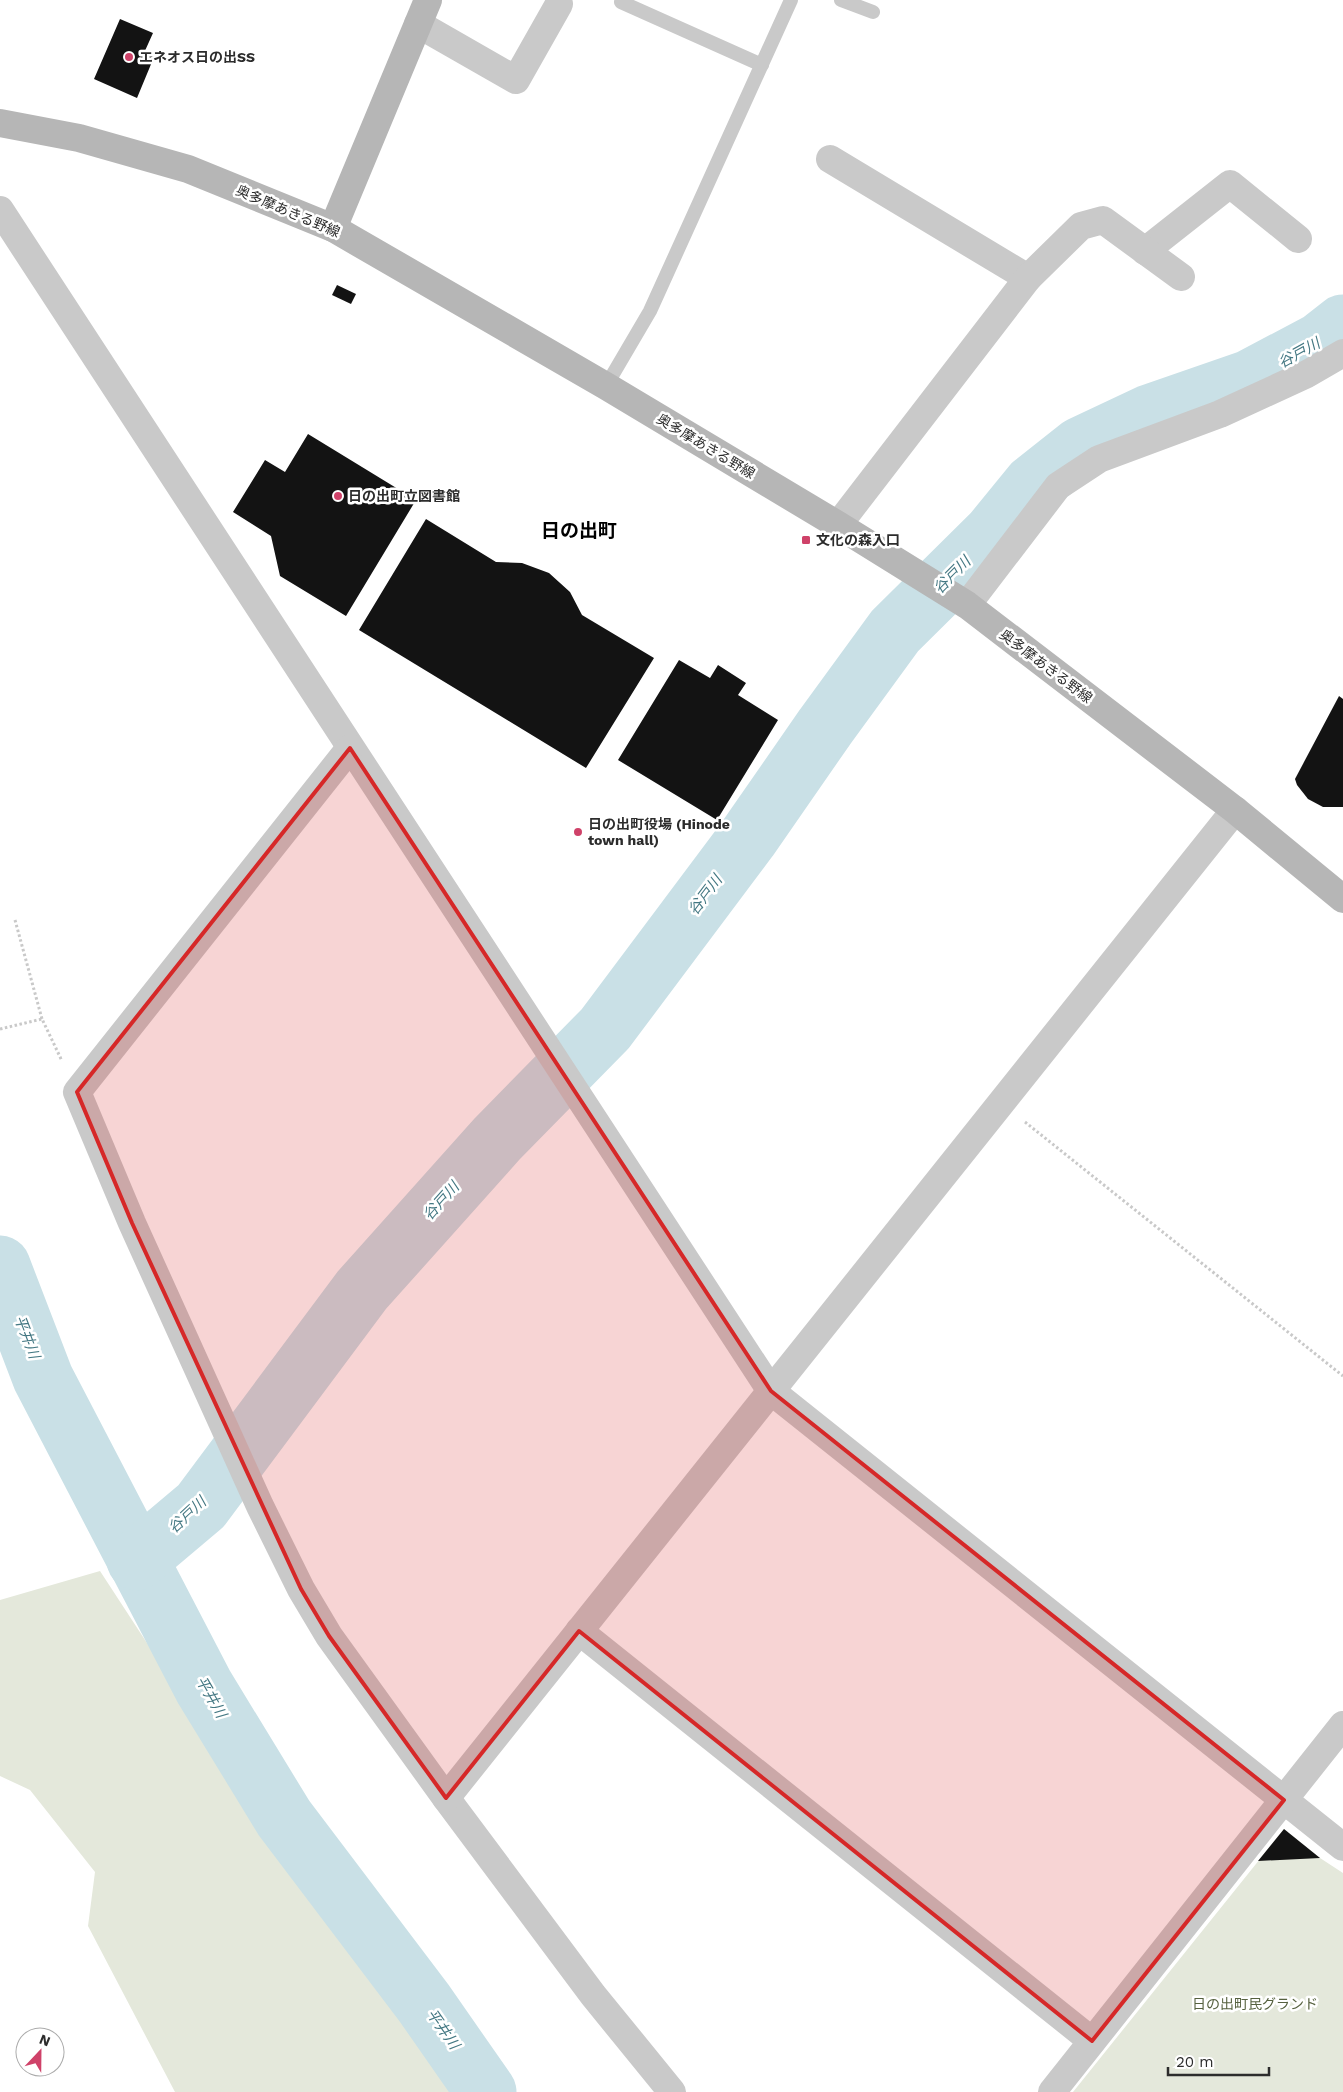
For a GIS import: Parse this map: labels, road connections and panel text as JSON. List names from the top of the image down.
{
  "streets": {
    "main road": ["奥多摩あきる野線"]
  },
  "districts": ["日の出町"],
  "water": ["谷戸川", "平井川"],
  "parks": ["日の出町民グランド"],
  "places": {
    "other": ["エネオス日の出SS", "日の出町立図書館", "日の出町役場 (Hinode town hall)"],
    "transit": ["文化の森入口"]
  },
  "scale_bar": "20 m",
  "north": "top"
}
